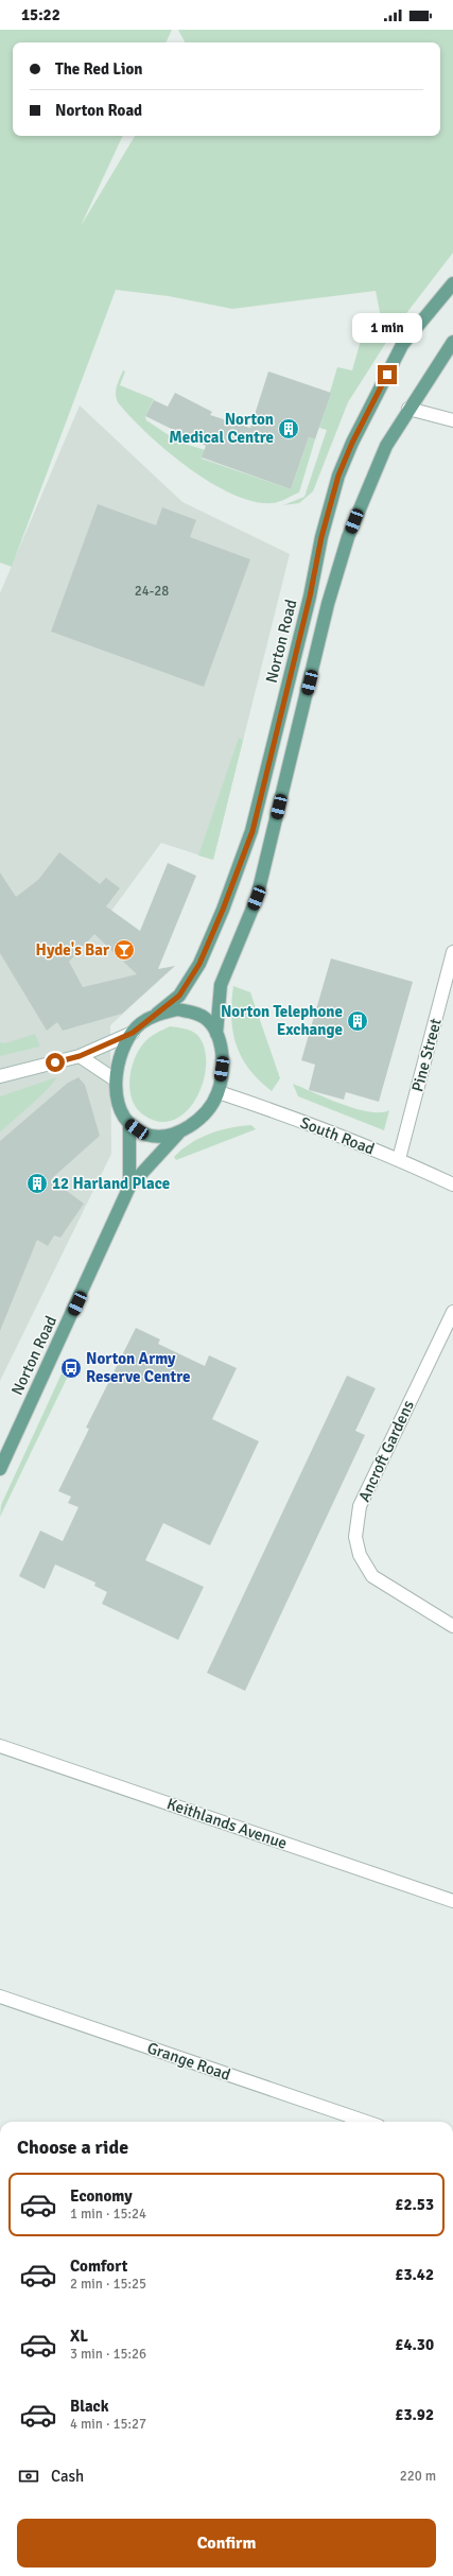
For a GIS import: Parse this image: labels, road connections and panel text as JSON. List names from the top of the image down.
{
  "streets": {
    "main road": ["Norton Road"],
    "street": [
      "Pine Street",
      "South Road",
      "Ancroft Gardens",
      "Keithlands Avenue",
      "Grange Road"
    ]
  },
  "crossings": [
    ["Norton Road", "South Road"],
    ["Pine Street", "South Road"]
  ],
  "places": {
    "building": ["Norton Medical Centre", "Norton Telephone Exchange", "12 Harland Place"],
    "bar": ["Hyde's Bar"],
    "bus stop": ["Norton Army Reserve Centre"]
  },
  "house_numbers": ["24-28"],
  "page": {
    "status": "15:22",
    "banner": ["The Red Lion", "Norton Road"],
    "bubble": "1 min",
    "heading": "Choose a ride",
    "list": [
      {
        "name": "Economy",
        "note": "1 min · 15:24",
        "value": "£2.53"
      },
      {
        "name": "Comfort",
        "note": "2 min · 15:25",
        "value": "£3.42"
      },
      {
        "name": "XL",
        "note": "3 min · 15:26",
        "value": "£4.30"
      },
      {
        "name": "Black",
        "note": "4 min · 15:27",
        "value": "£3.92"
      }
    ],
    "pay": ["Cash", "220 m"],
    "buttons": "Confirm"
  }
}
